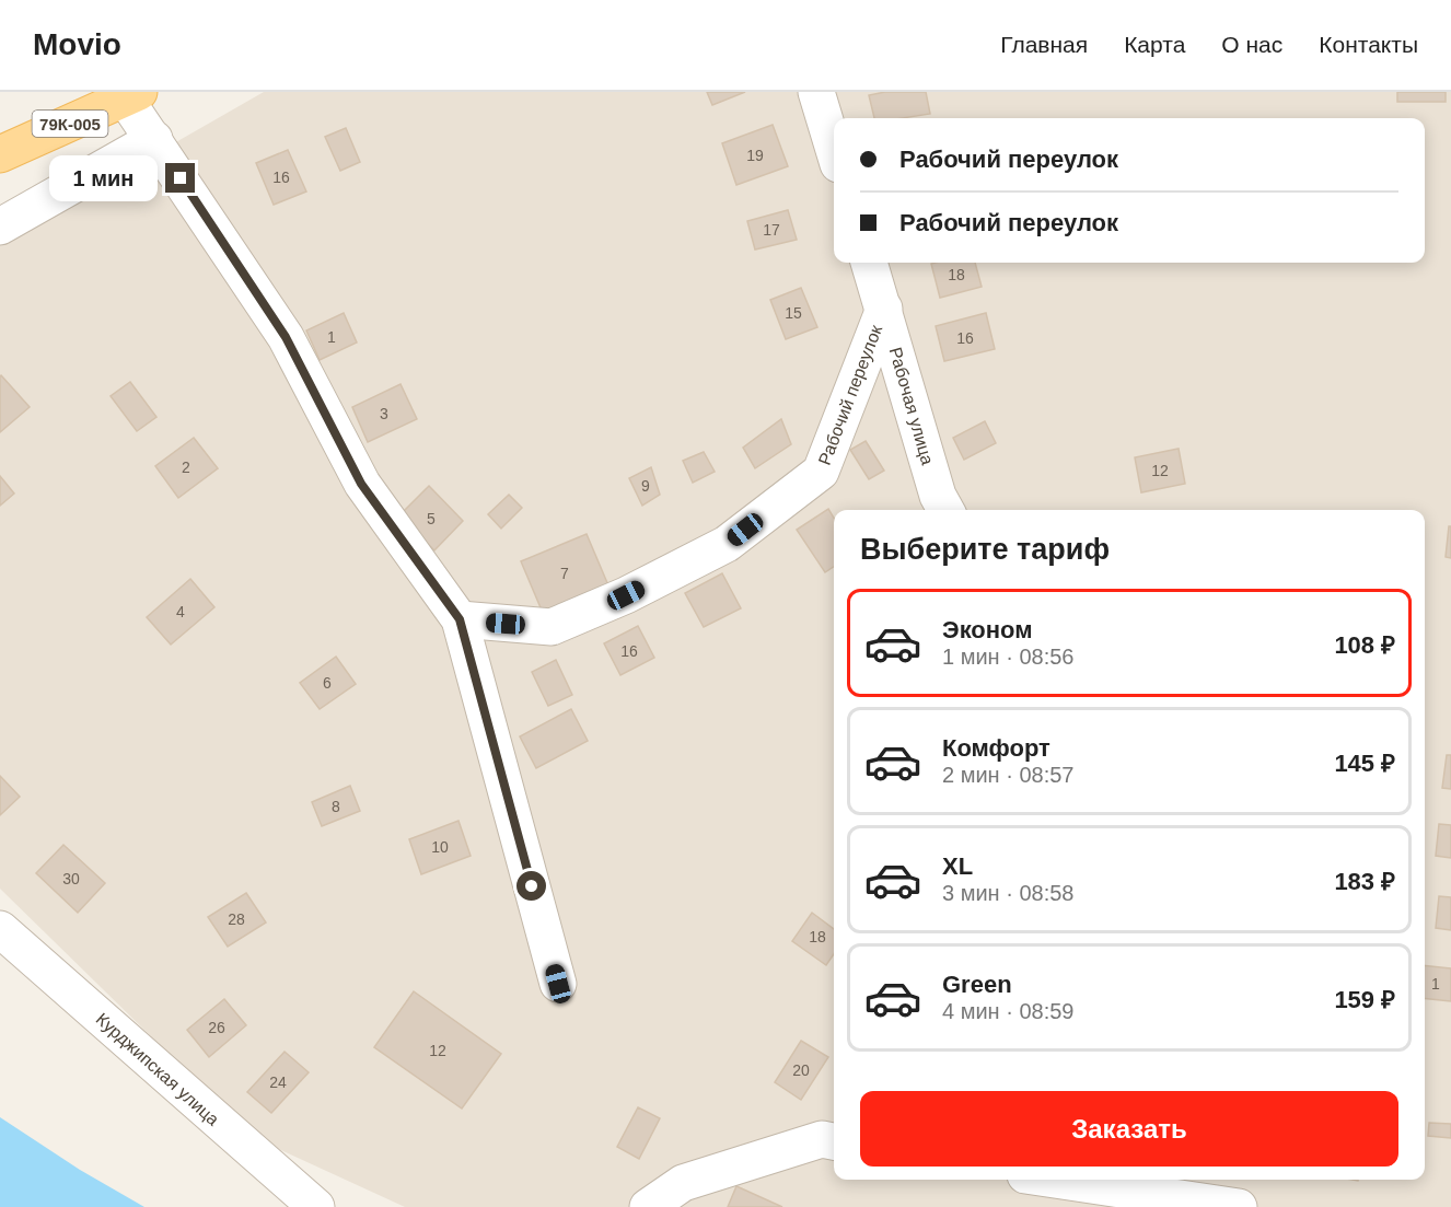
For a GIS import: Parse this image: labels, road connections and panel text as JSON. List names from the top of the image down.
{
  "streets": {
    "main road": ["79К-005"],
    "street": ["Рабочий переулок", "Рабочая улица", "Курджипская улица"]
  },
  "crossings": [
    ["Рабочий переулок", "Рабочая улица"]
  ],
  "house_numbers": [
    "19",
    "16",
    "17",
    "18",
    "15",
    "1",
    "16",
    "3",
    "2",
    "12",
    "9",
    "5",
    "7",
    "4",
    "16",
    "6",
    "8",
    "10",
    "30",
    "28",
    "18",
    "1",
    "26",
    "12",
    "20",
    "24"
  ],
  "page": {
    "header": "Movio",
    "nav": [
      "Главная",
      "Карта",
      "О нас",
      "Контакты"
    ],
    "banner": ["Рабочий переулок", "Рабочий переулок"],
    "bubble": "1 мин",
    "heading": "Выберите тариф",
    "list": [
      {
        "name": "Эконом",
        "note": "1 мин · 08:56",
        "value": "108 ₽"
      },
      {
        "name": "Комфорт",
        "note": "2 мин · 08:57",
        "value": "145 ₽"
      },
      {
        "name": "XL",
        "note": "3 мин · 08:58",
        "value": "183 ₽"
      },
      {
        "name": "Green",
        "note": "4 мин · 08:59",
        "value": "159 ₽"
      }
    ],
    "buttons": "Заказать"
  }
}
